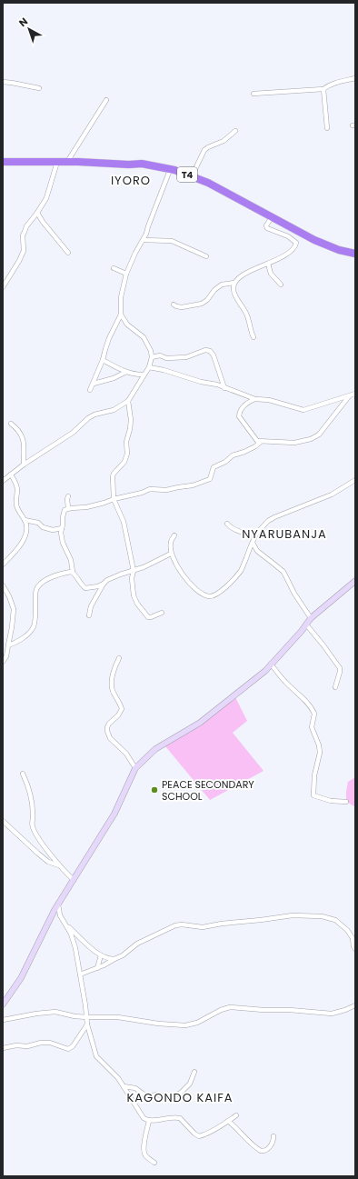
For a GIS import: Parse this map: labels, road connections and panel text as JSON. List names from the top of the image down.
{
  "streets": {
    "highway": ["T4"]
  },
  "districts": ["IYORO", "NYARUBANJA", "KAGONDO KAIFA"],
  "places": ["PEACE SECONDARY SCHOOL"],
  "north": "top left"
}
